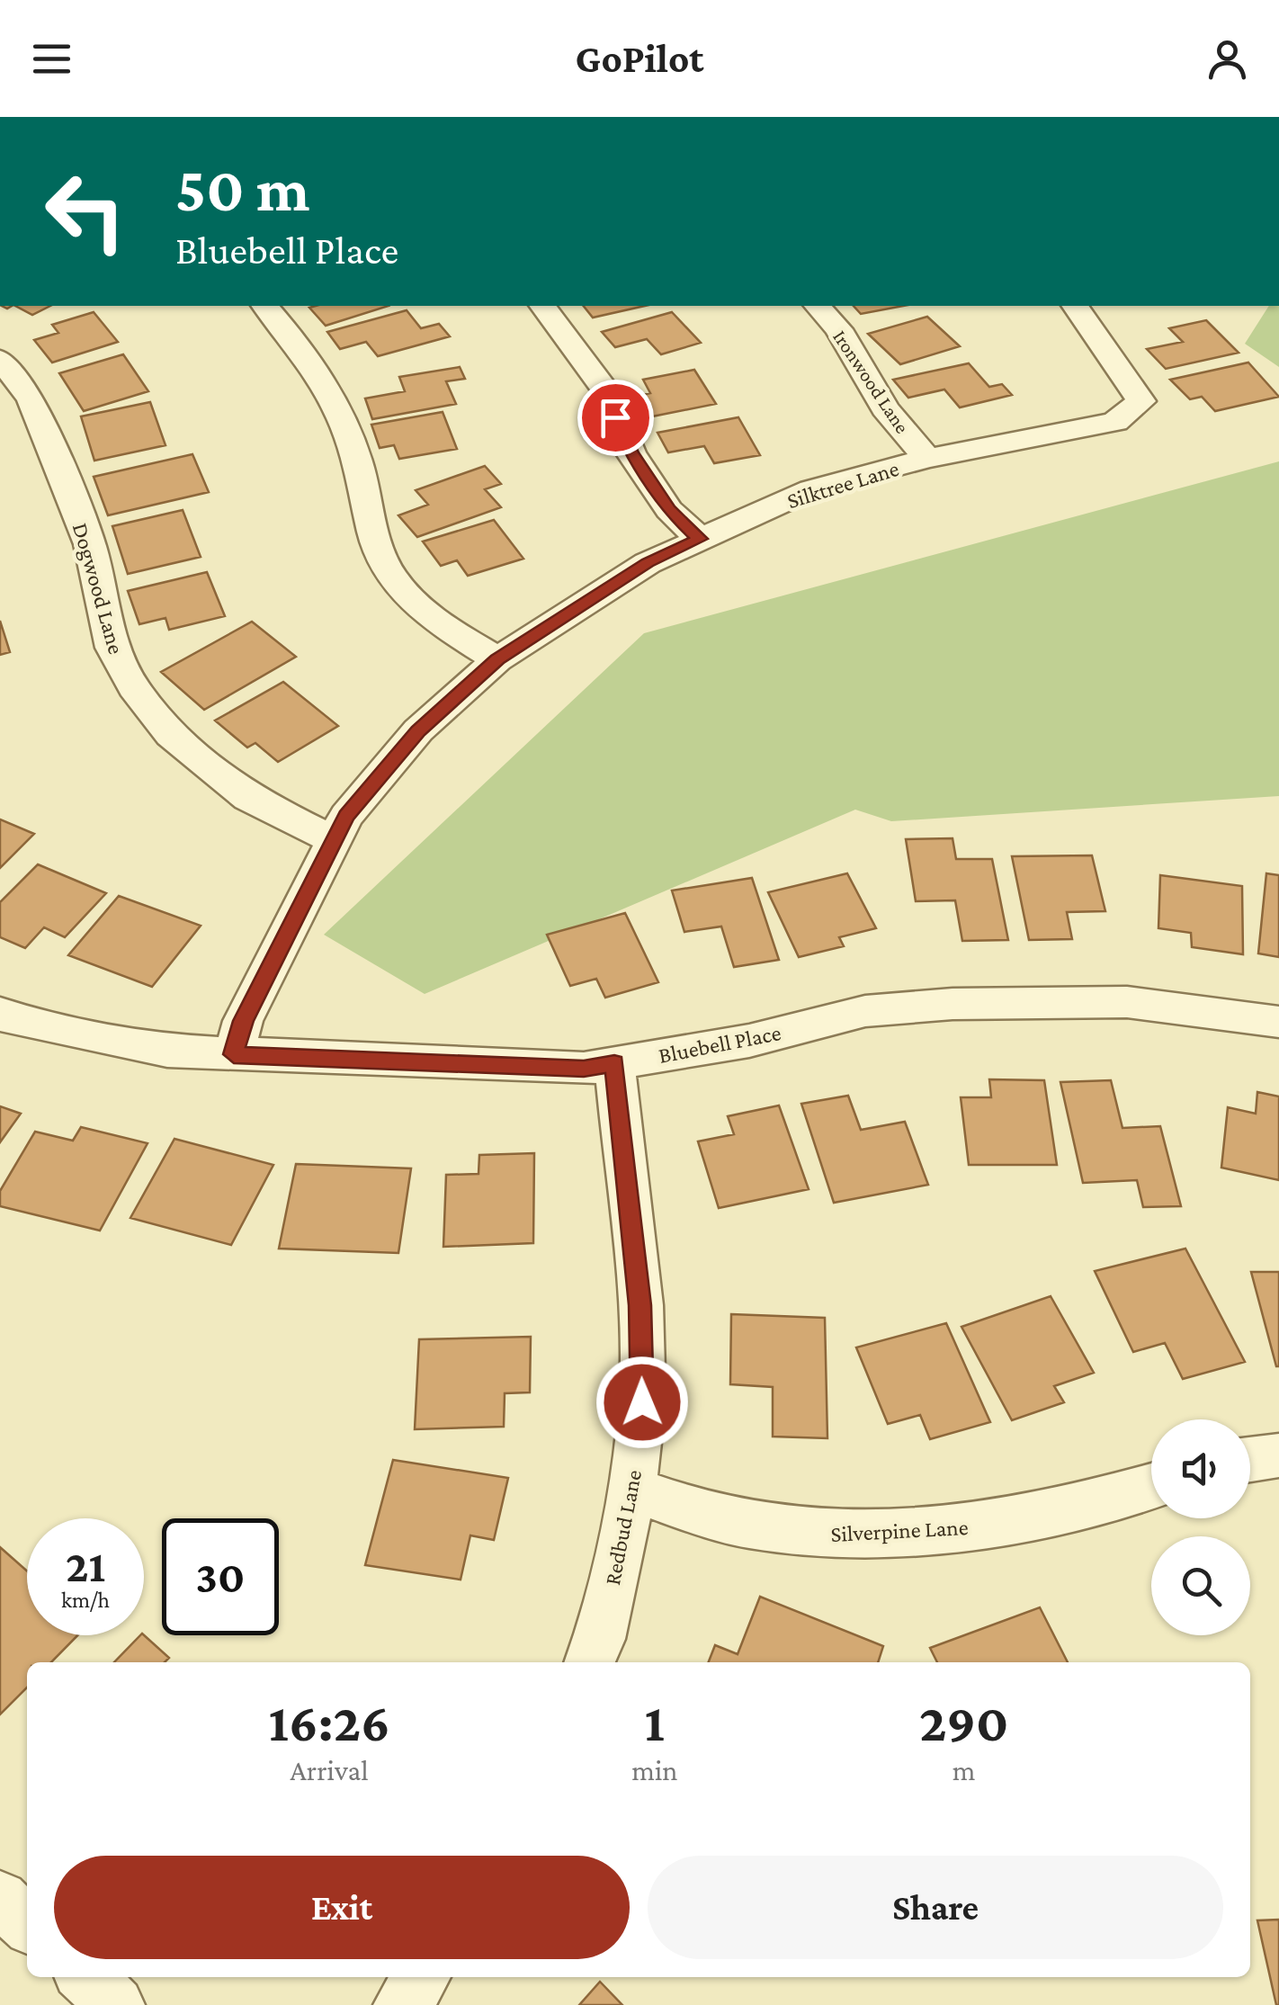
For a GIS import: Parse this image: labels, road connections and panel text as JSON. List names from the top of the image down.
{
  "streets": {
    "street": [
      "Ironwood Lane",
      "Silktree Lane",
      "Dogwood Lane",
      "Bluebell Place",
      "Redbud Lane",
      "Silverpine Lane"
    ]
  },
  "crossings": [
    ["Ironwood Lane", "Silktree Lane"],
    ["Silktree Lane", "Dogwood Lane"],
    ["Silktree Lane", "Bluebell Place"],
    ["Bluebell Place", "Redbud Lane"],
    ["Redbud Lane", "Silverpine Lane"]
  ],
  "page": {
    "header": "GoPilot",
    "turn": ["50 m", "Bluebell Place"],
    "speed": "21 km/h",
    "limit": "30",
    "eta": [
      "16:26",
      "Arrival",
      "1",
      "min",
      "290",
      "m"
    ],
    "buttons": ["Exit", "Share"]
  }
}
